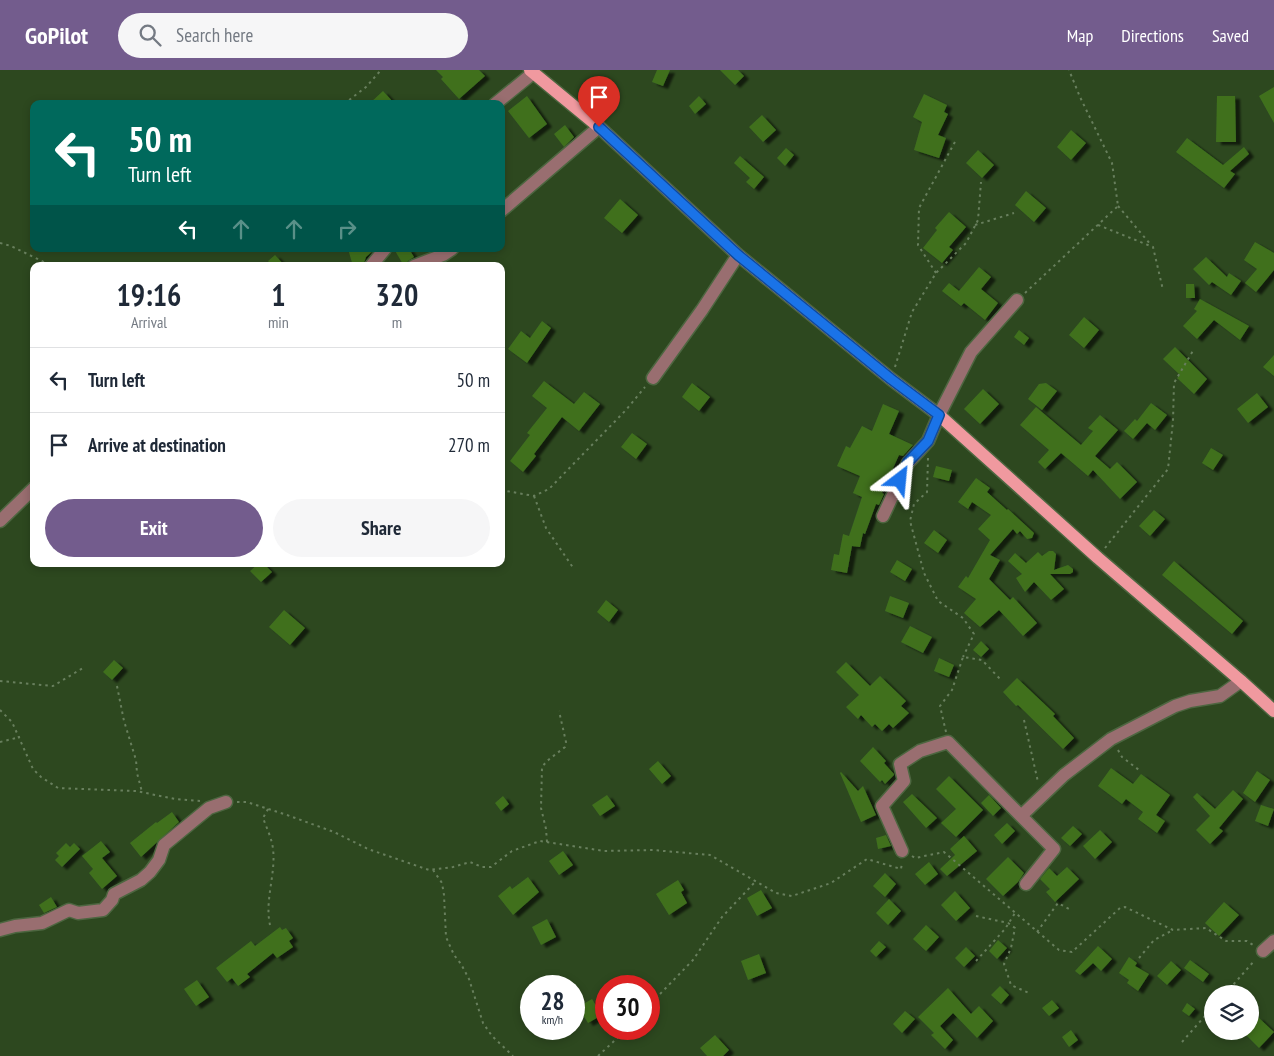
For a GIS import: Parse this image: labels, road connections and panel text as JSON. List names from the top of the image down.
{
  "page": {
    "header": "GoPilot",
    "search": "Search here",
    "nav": ["Map", "Directions", "Saved"],
    "turn": ["50 m", "Turn left"],
    "eta": [
      "19:16",
      "Arrival",
      "1",
      "min",
      "320",
      "m"
    ],
    "list": [
      {
        "name": "Turn left",
        "value": "50 m"
      },
      {
        "name": "Arrive at destination",
        "value": "270 m"
      }
    ],
    "buttons": ["Exit", "Share"],
    "speed": "28 km/h",
    "limit": "30"
  }
}
